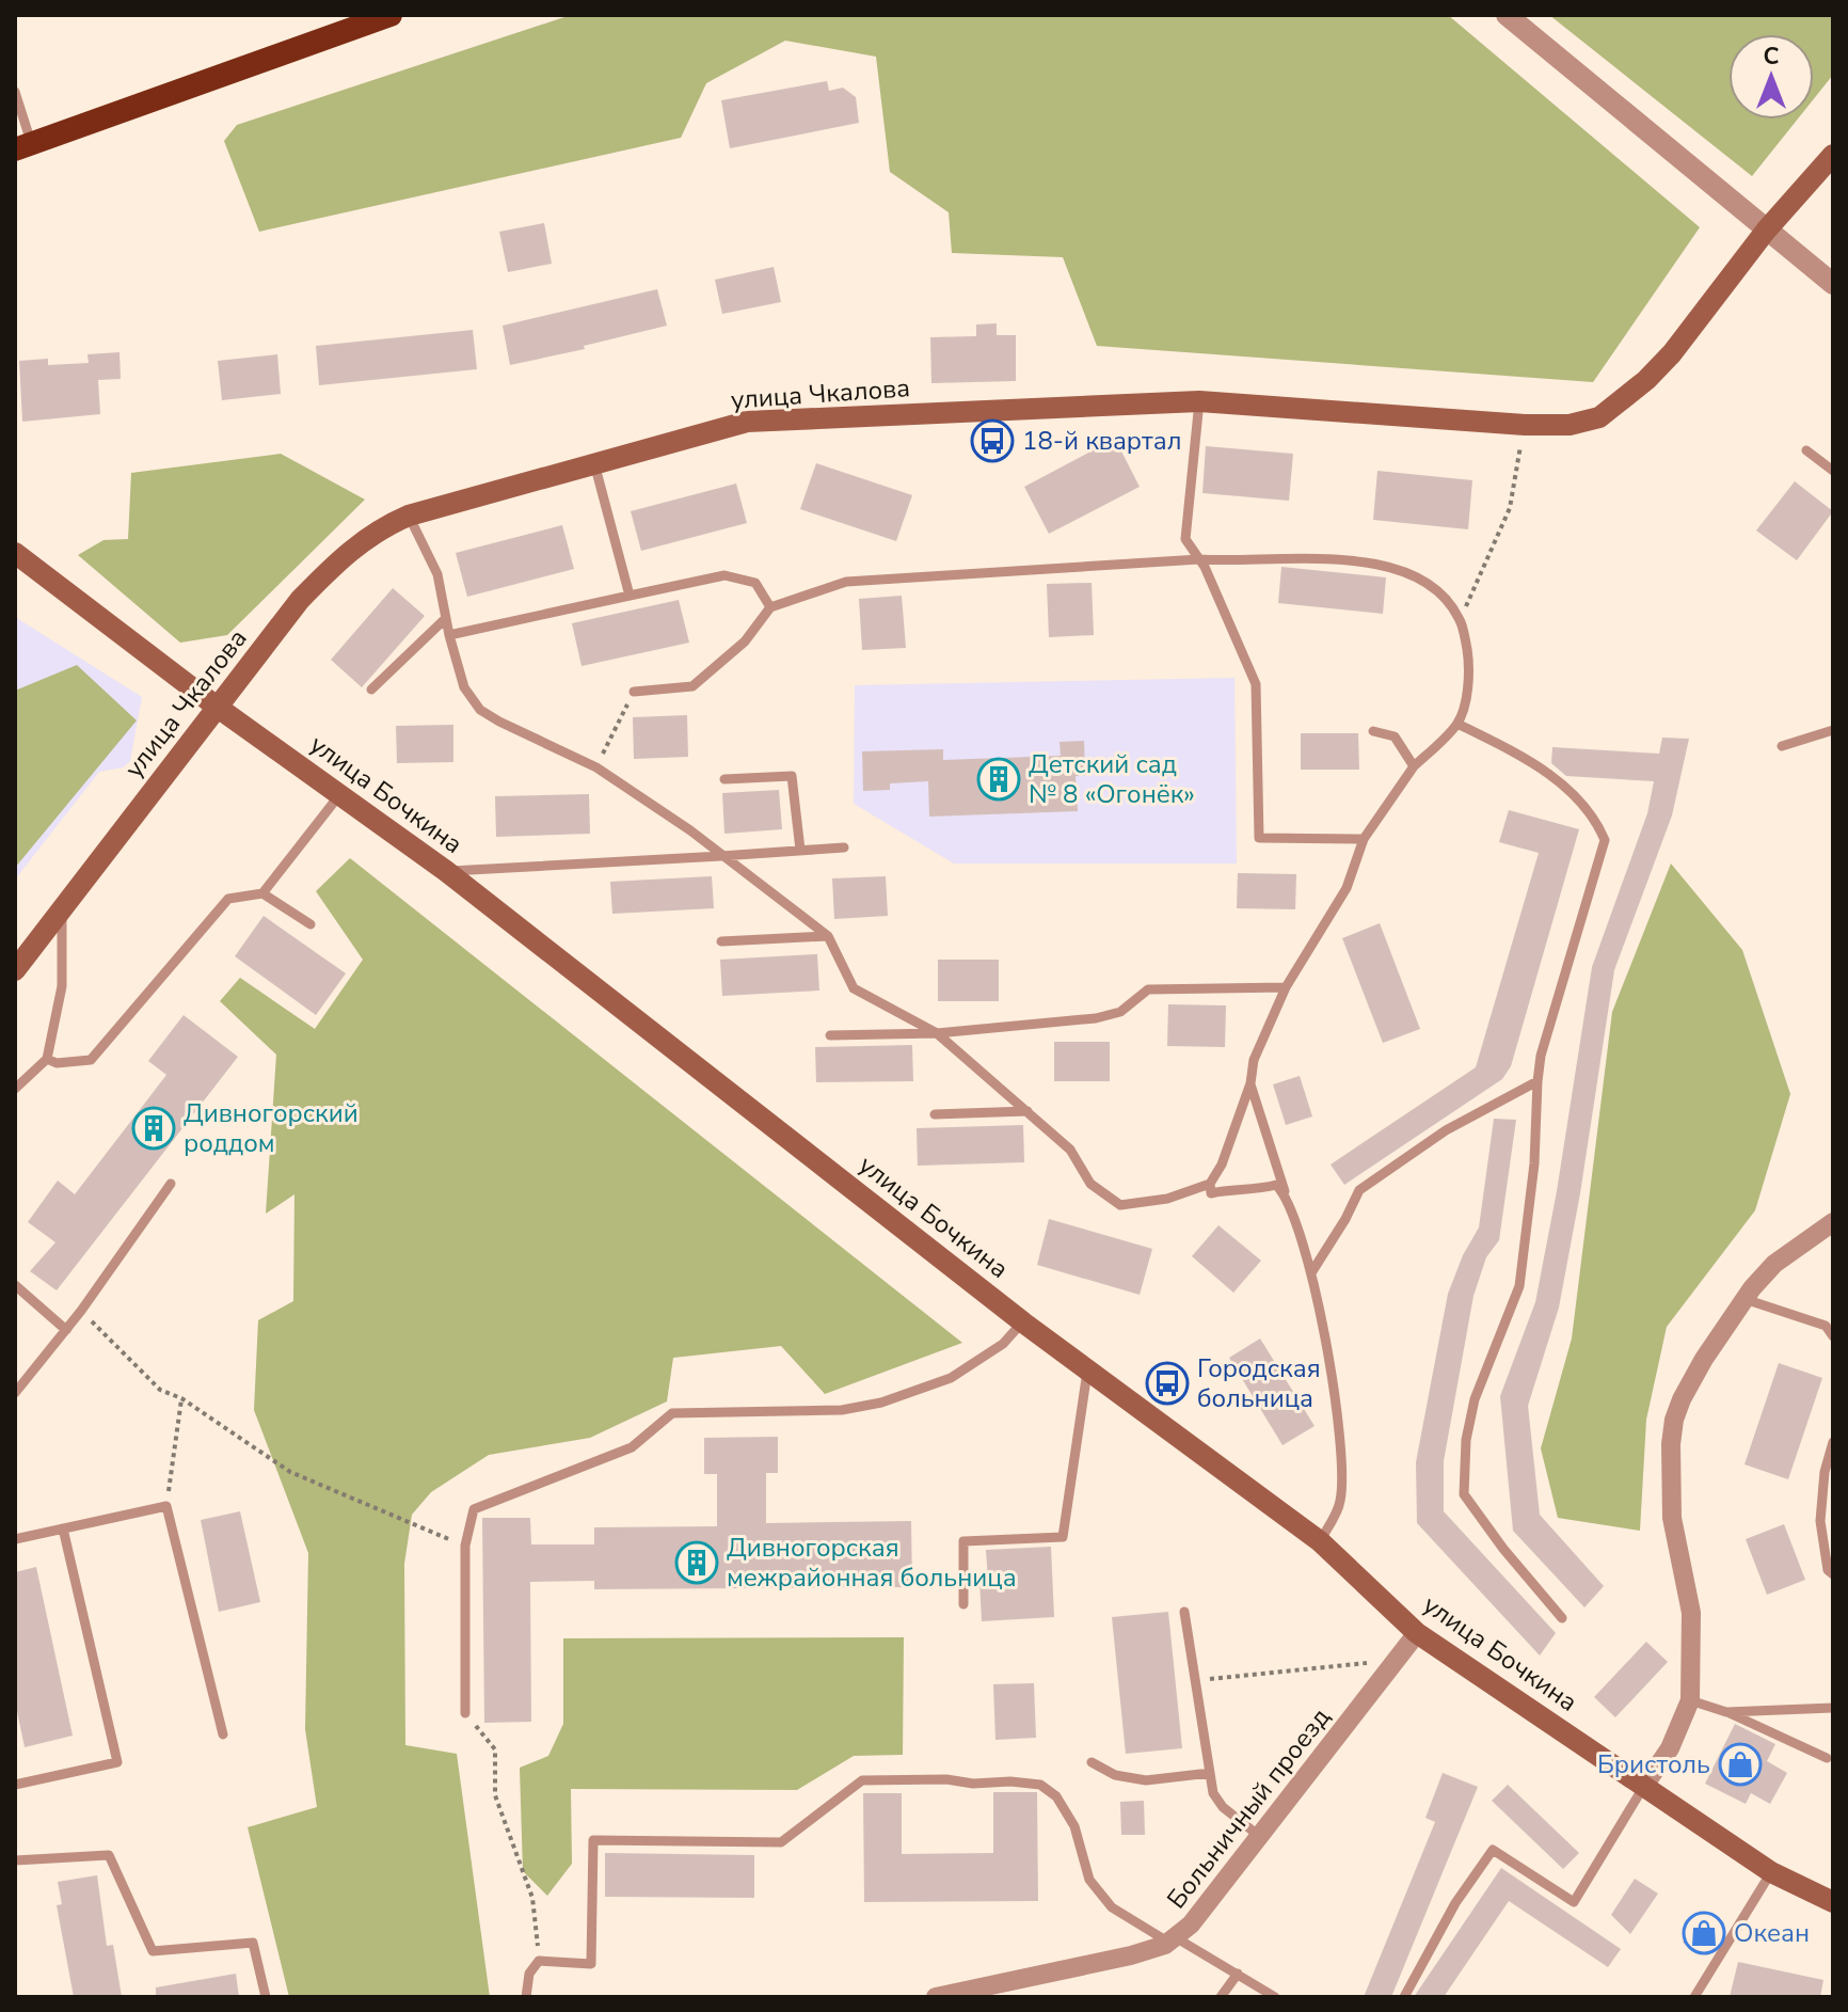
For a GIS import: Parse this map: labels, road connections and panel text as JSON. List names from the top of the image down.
{
  "streets": {
    "main road": ["улица Чкалова", "улица Бочкина"],
    "street": ["Больничный проезд"]
  },
  "crossings": [
    ["улица Чкалова", "улица Бочкина"],
    ["улица Бочкина", "Больничный проезд"]
  ],
  "places": {
    "bus stop": ["18-й квартал", "Городская больница"],
    "building": ["Детский сад № 8 «Огонёк»", "Дивногорский роддом", "Дивногорская межрайонная больница"],
    "shop": ["Бристоль", "Океан"]
  },
  "north": "top"
}
